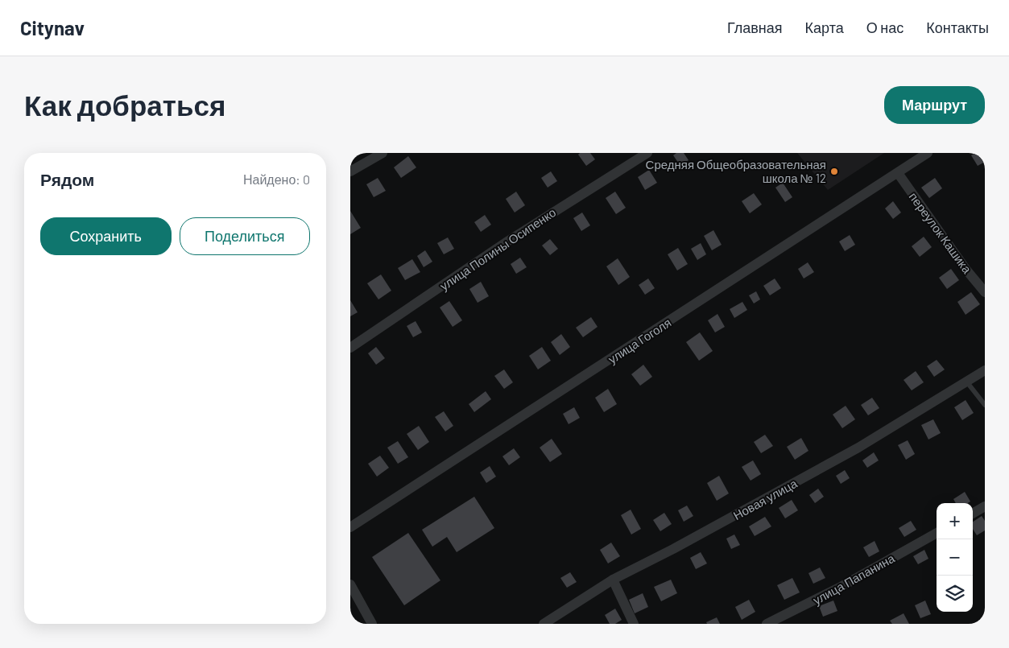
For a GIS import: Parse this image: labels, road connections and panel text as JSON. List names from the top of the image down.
{
  "streets": {
    "street": [
      "переулок Кашика",
      "улица Полины Осипенко",
      "улица Гоголя",
      "Новая улица",
      "улица Папанина"
    ]
  },
  "crossings": [
    ["переулок Кашика", "улица Гоголя"]
  ],
  "places": ["Средняя Общеобразовательная школа № 12"],
  "page": {
    "header": "Citynav",
    "nav": [
      "Главная",
      "Карта",
      "О нас",
      "Контакты"
    ],
    "buttons": [
      "Маршрут",
      ["Сохранить", "Поделиться"]
    ],
    "title": "Как добраться",
    "heading": ["Рядом", "Найдено: 0"],
    "map_buttons": ["+", "−"]
  }
}
